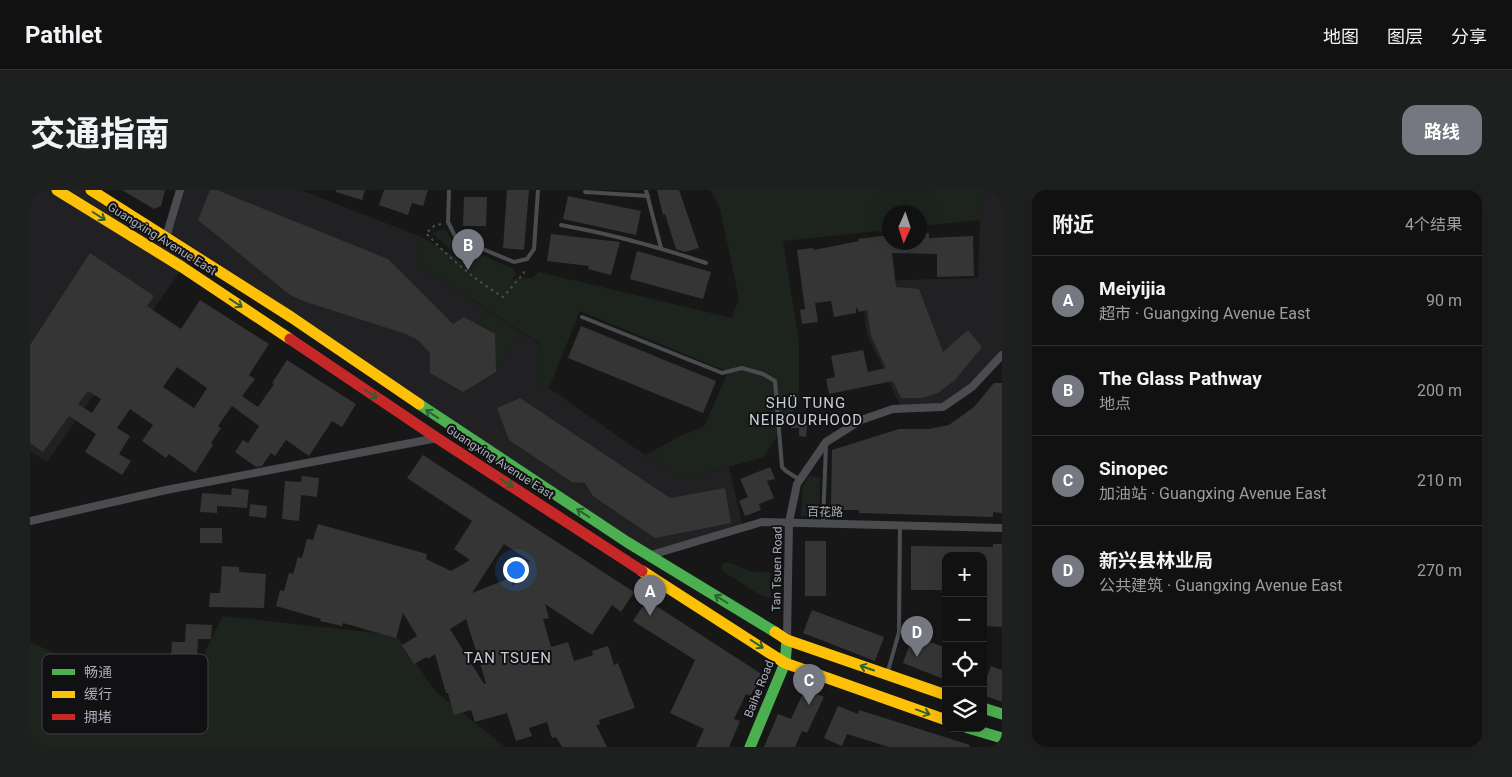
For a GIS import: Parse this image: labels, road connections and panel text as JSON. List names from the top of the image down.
{
  "streets": {
    "main road": ["Guangxing Avenue East", "Baihe Road"],
    "street": ["百花路", "Tan Tsuen Road"]
  },
  "crossings": [
    ["Guangxing Avenue East", "百花路"],
    ["Guangxing Avenue East", "Tan Tsuen Road"],
    ["Guangxing Avenue East", "Baihe Road"],
    ["百花路", "Tan Tsuen Road"],
    ["Tan Tsuen Road", "Baihe Road"]
  ],
  "districts": ["SHÜ TUNG NEIBOURHOOD", "TAN TSUEN"],
  "legend": ["畅通", "缓行", "拥堵"],
  "north": "bottom",
  "page": {
    "header": "Pathlet",
    "nav": ["地图", "图层", "分享"],
    "title": "交通指南",
    "buttons": "路线",
    "heading": ["附近", "4个结果"],
    "pins": [
      "B",
      "A",
      "D",
      "C"
    ],
    "list": [
      {
        "mark": "A",
        "name": "Meiyijia",
        "note": "超市 · Guangxing Avenue East",
        "value": "90 m"
      },
      {
        "mark": "B",
        "name": "The Glass Pathway",
        "note": "地点",
        "value": "200 m"
      },
      {
        "mark": "C",
        "name": "Sinopec",
        "note": "加油站 · Guangxing Avenue East",
        "value": "210 m"
      },
      {
        "mark": "D",
        "name": "新兴县林业局",
        "note": "公共建筑 · Guangxing Avenue East",
        "value": "270 m"
      }
    ],
    "map_buttons": ["+", "−"]
  }
}
